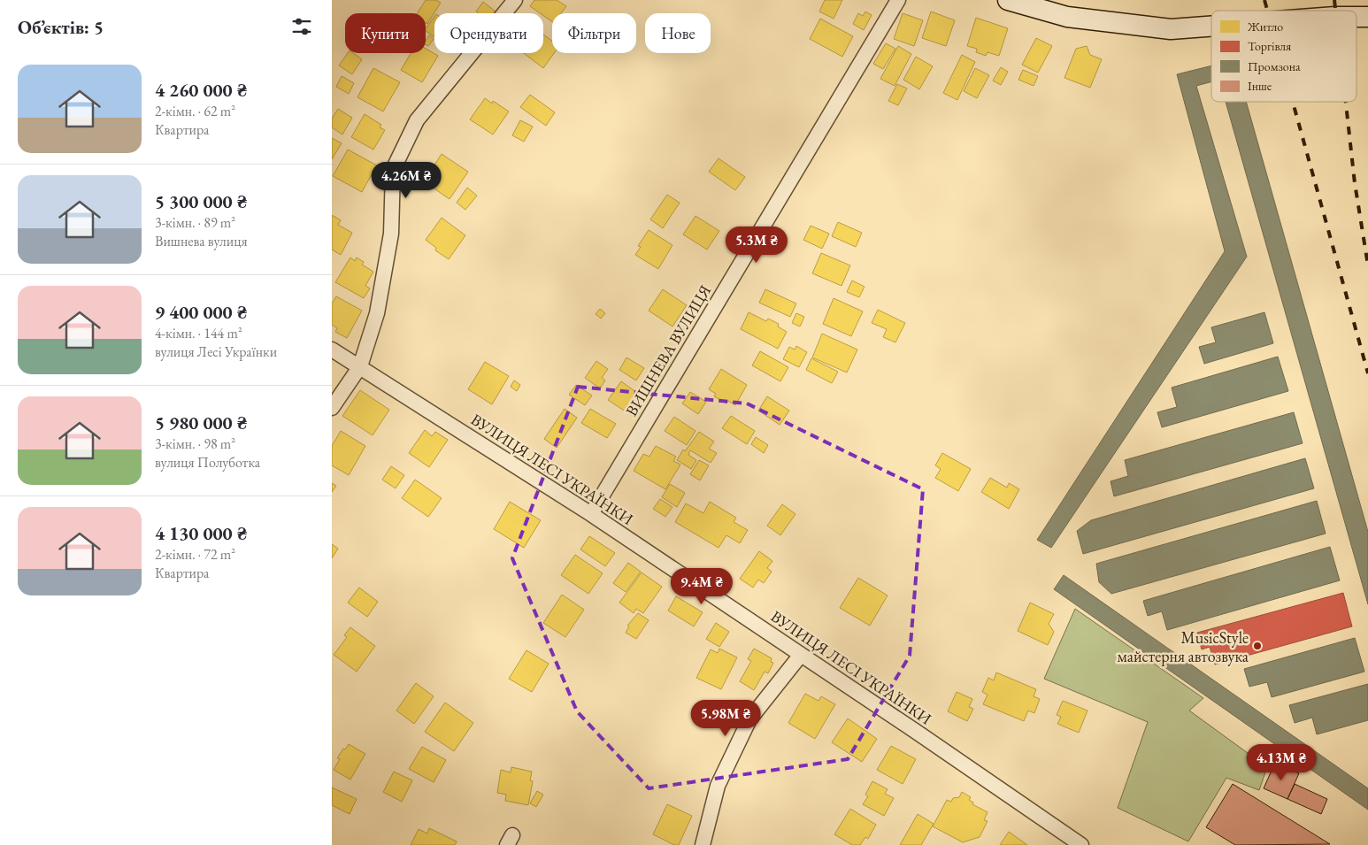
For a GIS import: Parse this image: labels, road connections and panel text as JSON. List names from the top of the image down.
{
  "streets": {
    "street": ["ВИШНЕВА ВУЛИЦЯ", "ВУЛИЦЯ ЛЕСІ УКРАЇНКИ"]
  },
  "crossings": [
    ["ВИШНЕВА ВУЛИЦЯ", "ВУЛИЦЯ ЛЕСІ УКРАЇНКИ"]
  ],
  "places": ["MusicStyle майстерня автозвука"],
  "legend": [
    "Житло",
    "Торгівля",
    "Промзона",
    "Інше"
  ],
  "page": {
    "heading": "Об’єктів: 5",
    "chip": [
      "Купити",
      "Орендувати",
      "Фільтри",
      "Нове"
    ],
    "list": [
      {
        "name": "4 260 000 ₴",
        "note": "2-кімн. · 62 m² · Квартира"
      },
      {
        "name": "5 300 000 ₴",
        "note": "3-кімн. · 89 m² · Вишнева вулиця"
      },
      {
        "name": "9 400 000 ₴",
        "note": "4-кімн. · 144 m² · вулиця Лесі Українки"
      },
      {
        "name": "5 980 000 ₴",
        "note": "3-кімн. · 98 m² · вулиця Полуботка"
      },
      {
        "name": "4 130 000 ₴",
        "note": "2-кімн. · 72 m² · Квартира"
      }
    ],
    "price": [
      "4.26M ₴",
      "5.3M ₴",
      "9.4M ₴",
      "5.98M ₴",
      "4.13M ₴"
    ]
  }
}
